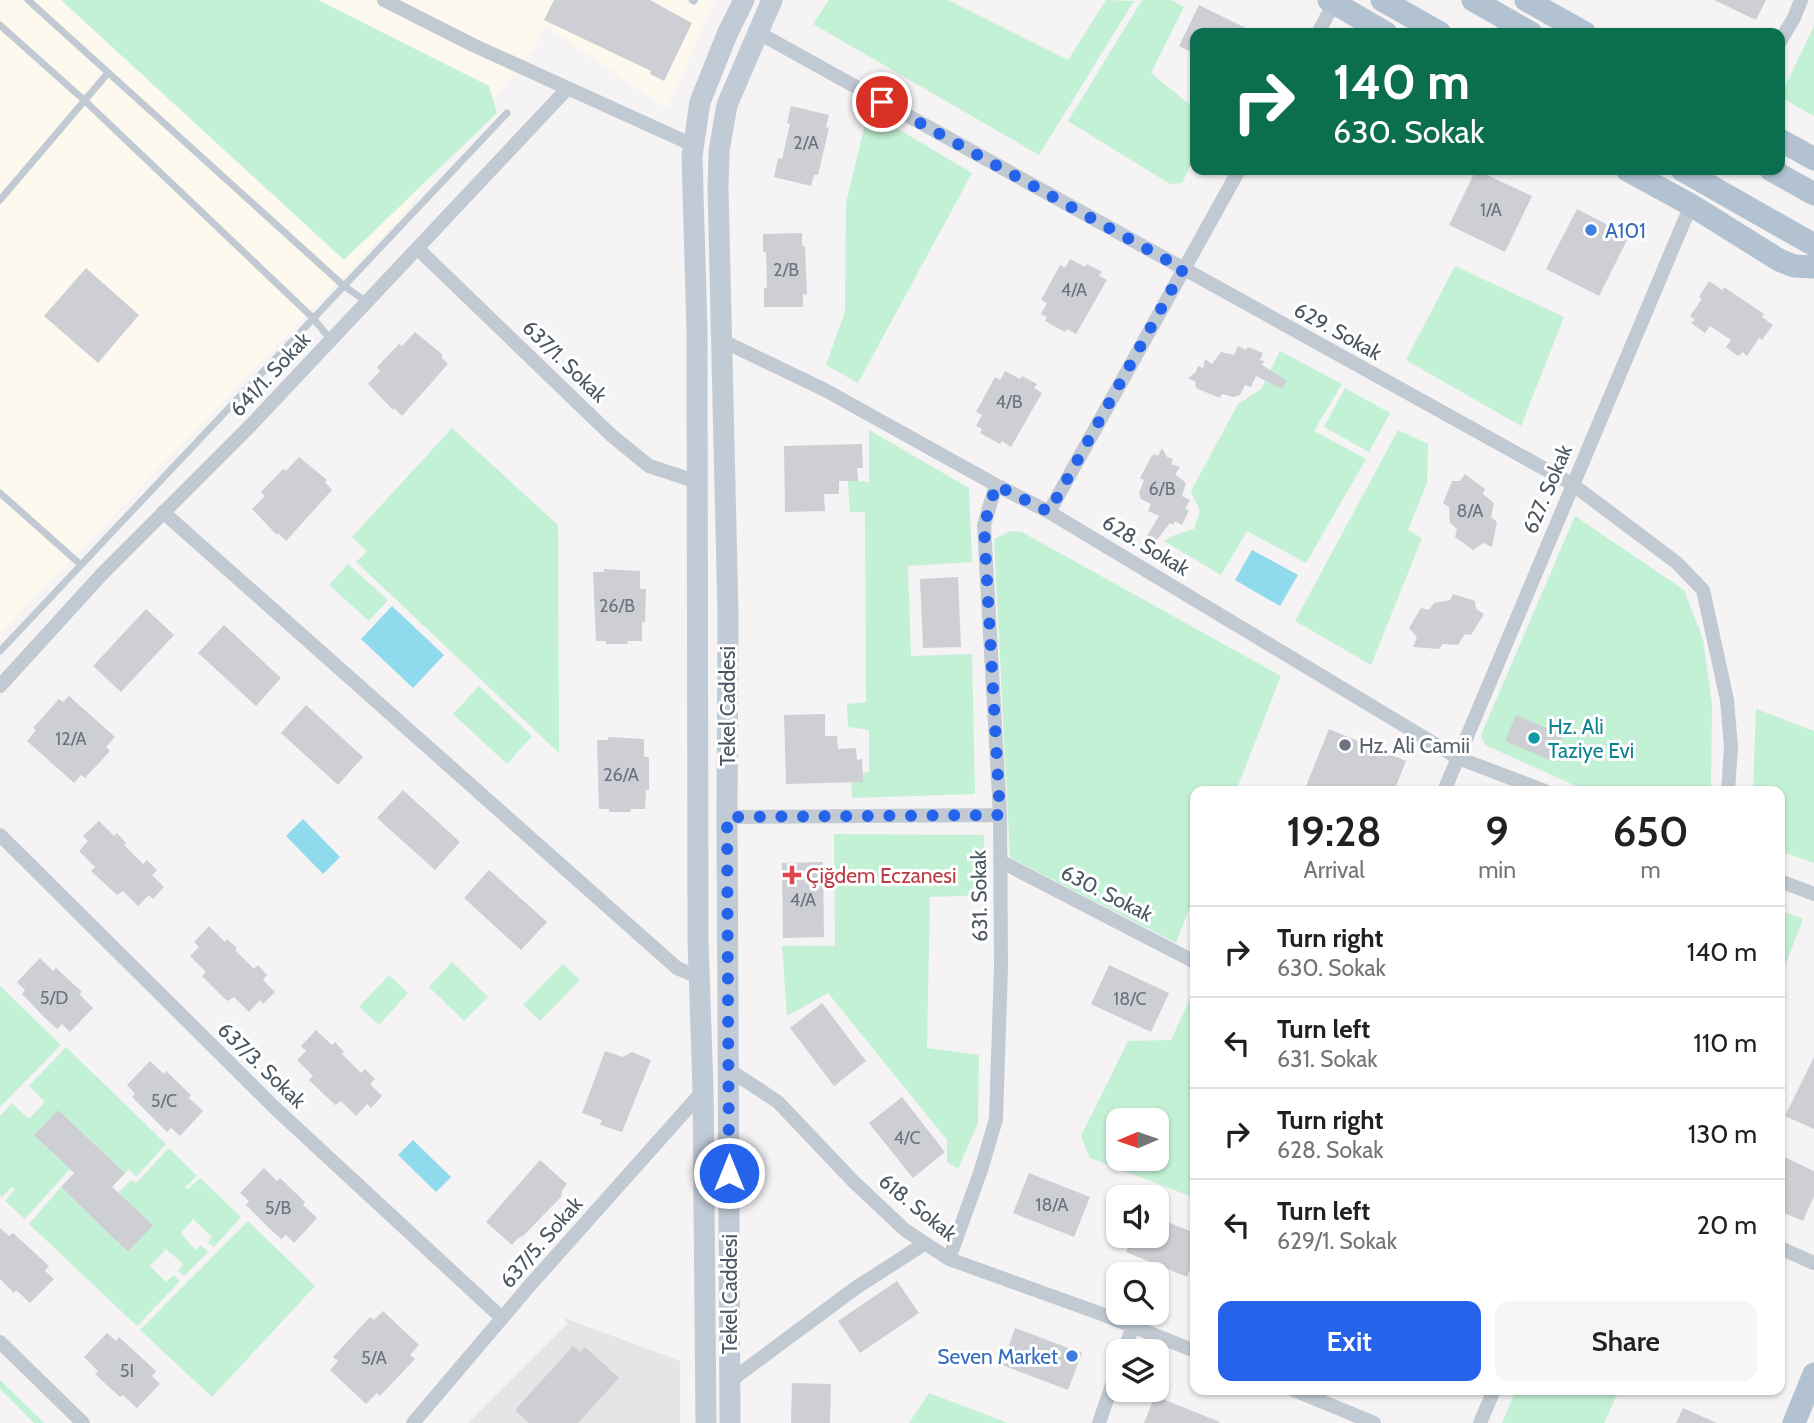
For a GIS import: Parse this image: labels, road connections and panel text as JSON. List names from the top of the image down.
{
  "streets": {
    "main road": ["Tekel Caddesi"],
    "street": [
      "629. Sokak",
      "637/1. Sokak",
      "641/1. Sokak",
      "627. Sokak",
      "628. Sokak",
      "630. Sokak",
      "631. Sokak",
      "637/3. Sokak",
      "618. Sokak",
      "637/5. Sokak"
    ]
  },
  "crossings": [
    ["629. Sokak", "627. Sokak"],
    ["629. Sokak", "Tekel Caddesi"],
    ["637/1. Sokak", "641/1. Sokak"],
    ["627. Sokak", "628. Sokak"],
    ["628. Sokak", "Tekel Caddesi"],
    ["628. Sokak", "631. Sokak"],
    ["Tekel Caddesi", "618. Sokak"],
    ["630. Sokak", "631. Sokak"],
    ["631. Sokak", "618. Sokak"],
    ["637/3. Sokak", "637/5. Sokak"]
  ],
  "places": {
    "other": [
      "A101",
      "Hz. Ali Taziye Evi",
      "Hz. Ali Camii",
      "Seven Market"
    ],
    "health": ["Çiğdem Eczanesi"]
  },
  "house_numbers": [
    "2/A",
    "1/A",
    "2/B",
    "4/A",
    "4/B",
    "6/B",
    "8/A",
    "26/B",
    "12/A",
    "26/A",
    "4/A",
    "5/D",
    "18/C",
    "5/C",
    "4/C",
    "18/A",
    "5/B",
    "5/A",
    "5I"
  ],
  "north": "left",
  "page": {
    "turn": ["140 m", "630. Sokak"],
    "eta": [
      "19:28",
      "Arrival",
      "9",
      "min",
      "650",
      "m"
    ],
    "list": [
      {
        "name": "Turn right",
        "note": "630. Sokak",
        "value": "140 m"
      },
      {
        "name": "Turn left",
        "note": "631. Sokak",
        "value": "110 m"
      },
      {
        "name": "Turn right",
        "note": "628. Sokak",
        "value": "130 m"
      },
      {
        "name": "Turn left",
        "note": "629/1. Sokak",
        "value": "20 m"
      }
    ],
    "buttons": ["Exit", "Share"]
  }
}
